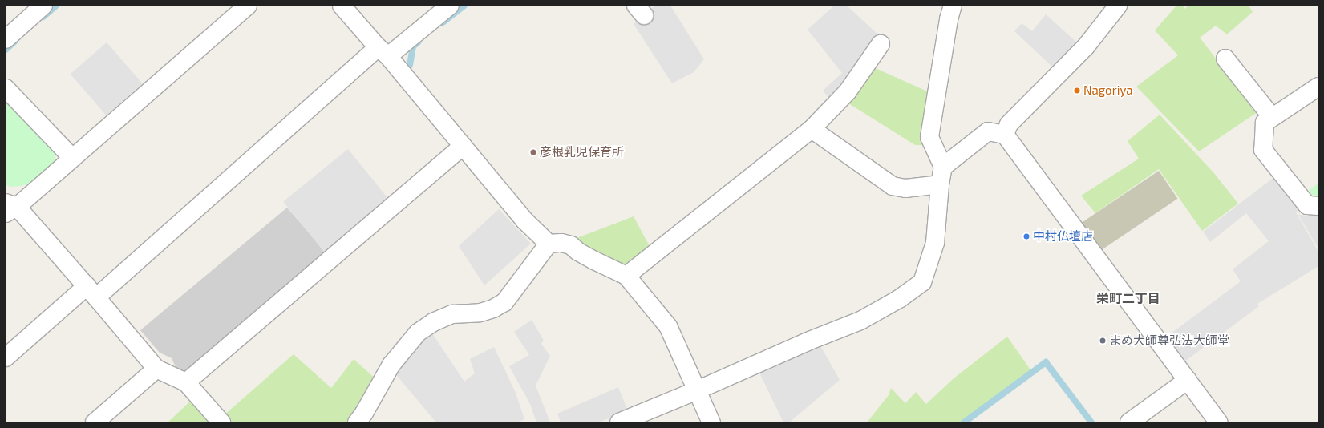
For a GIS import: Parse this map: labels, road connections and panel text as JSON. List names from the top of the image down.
{
  "districts": ["栄町二丁目"],
  "places": [
    "Nagoriya",
    "彦根乳児保育所",
    "中村仏壇店",
    "まめ大師尊弘法大師堂"
  ]
}
